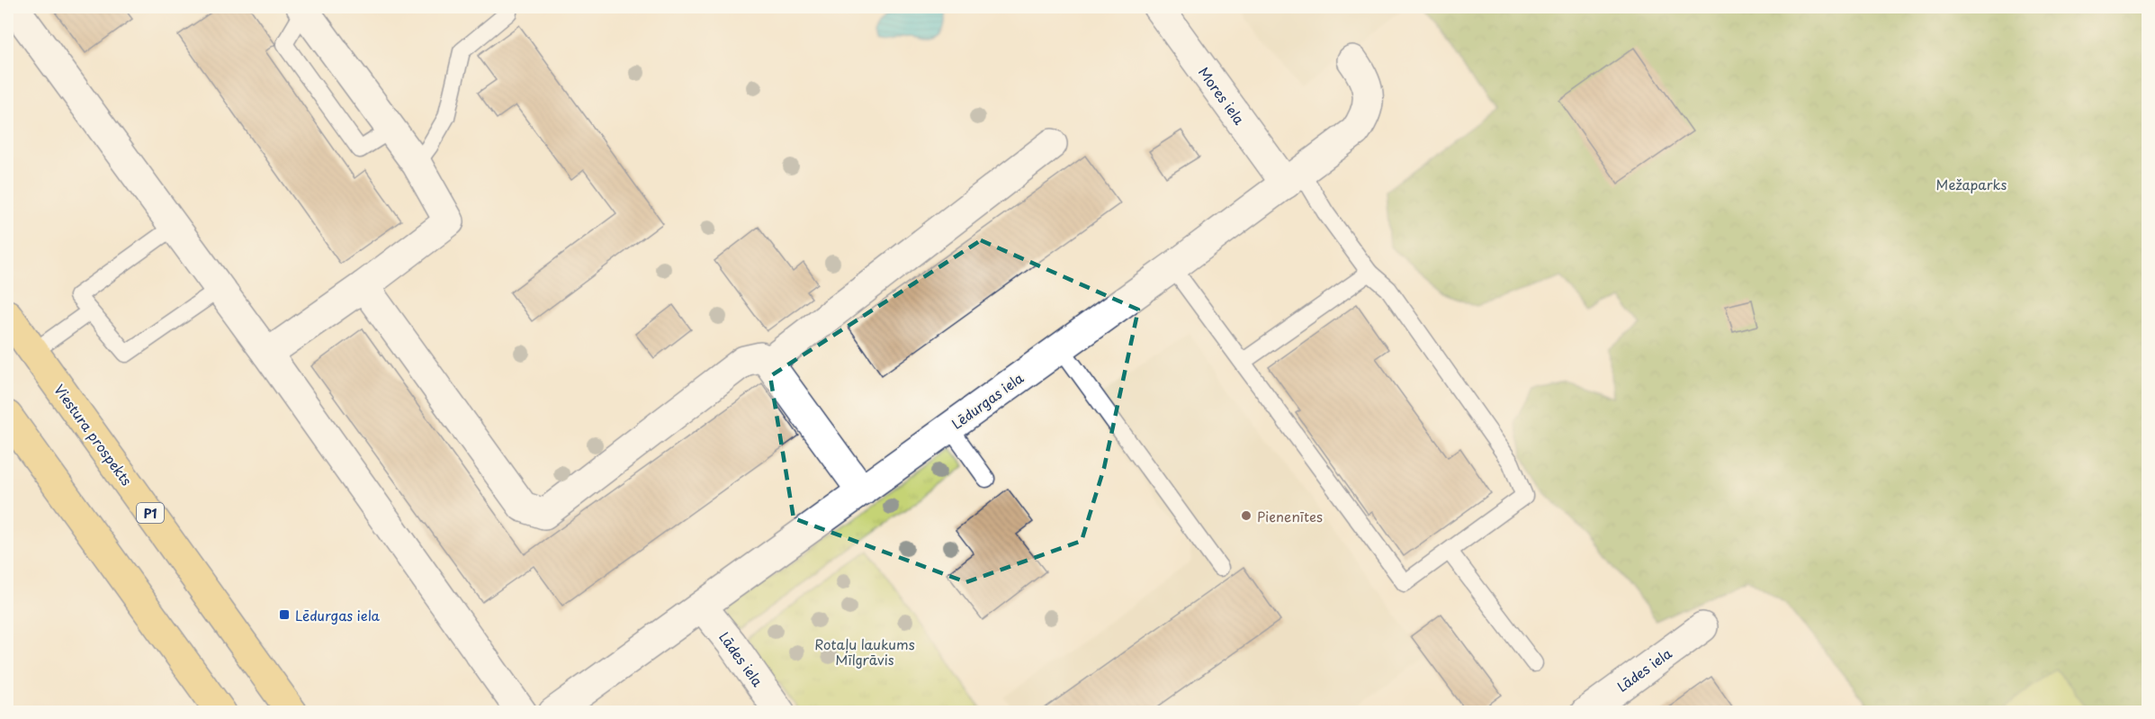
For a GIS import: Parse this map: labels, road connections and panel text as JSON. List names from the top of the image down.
{
  "streets": {
    "main road": ["Viestura prospekts", "P1"],
    "street": ["Mores iela", "Lēdurgas iela", "Lādes iela"]
  },
  "crossings": [
    ["Mores iela", "Lēdurgas iela"],
    ["Lēdurgas iela", "Lādes iela"]
  ],
  "parks": ["Mežaparks", "Rotaļu laukums Mīlgrāvis"],
  "places": {
    "other": ["Pienenītes"],
    "transit": ["Lēdurgas iela"]
  }
}
